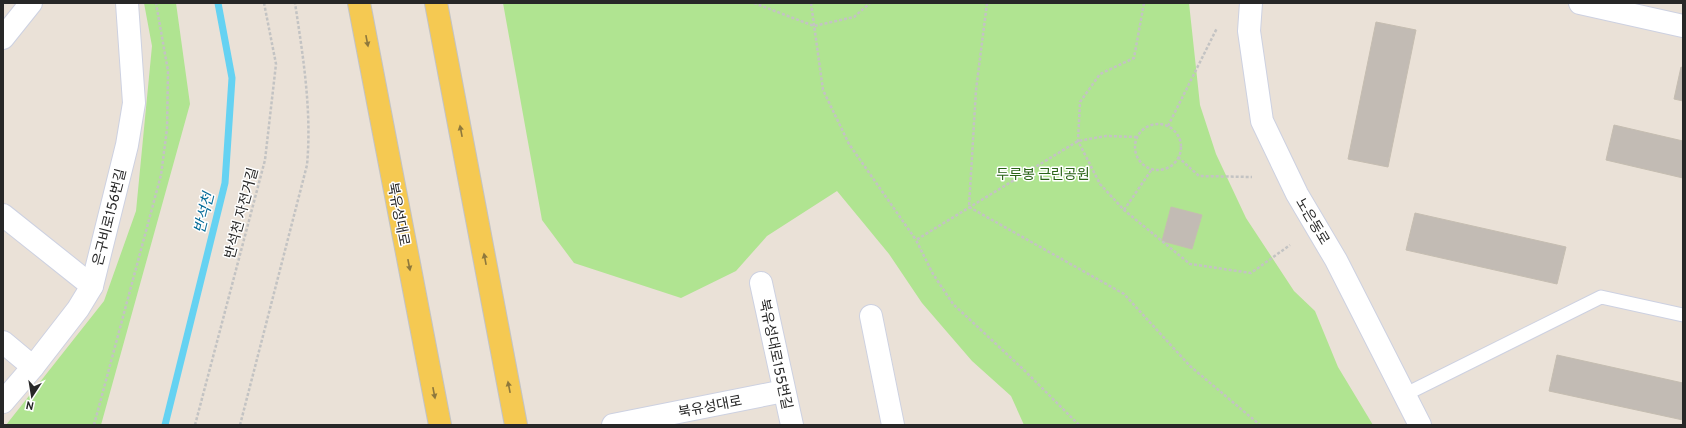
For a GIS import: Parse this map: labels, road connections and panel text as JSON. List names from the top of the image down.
{
  "streets": {
    "main road": ["북유성대로"],
    "street": ["은구비로156번길", "노은동로", "북유성대로155번길"],
    "path": ["반석천 자전거길"]
  },
  "crossings": [
    ["북유성대로", "북유성대로155번길"]
  ],
  "water": ["반석천"],
  "parks": ["두루봉 근린공원"],
  "north": "bottom"
}
